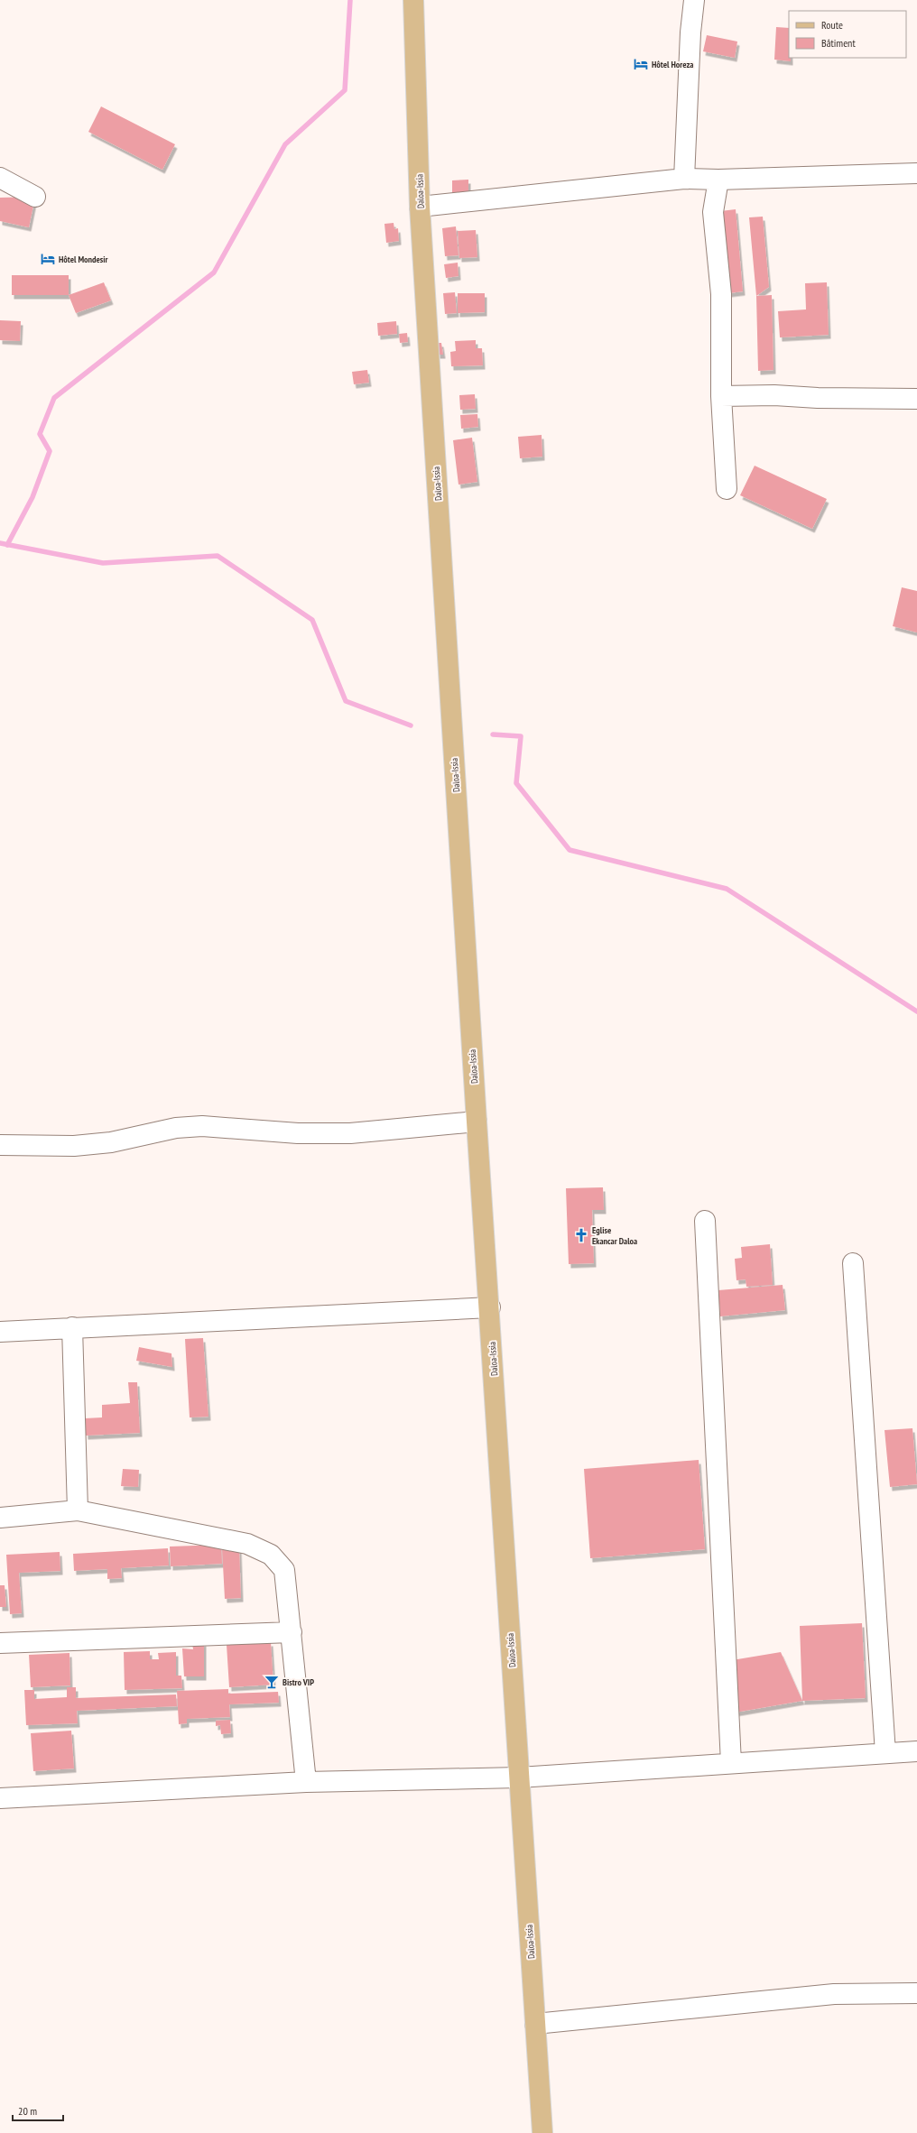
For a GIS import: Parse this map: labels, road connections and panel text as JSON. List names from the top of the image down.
{
  "streets": {
    "main road": ["Daloa-Issia"]
  },
  "places": {
    "hotel": ["Hôtel Horeza", "Hôtel Mondesir"],
    "church": ["Eglise Ekancar Daloa"],
    "bar": ["Bistro VIP"]
  },
  "legend": ["Route", "Bâtiment"],
  "scale_bar": "20 m"
}
